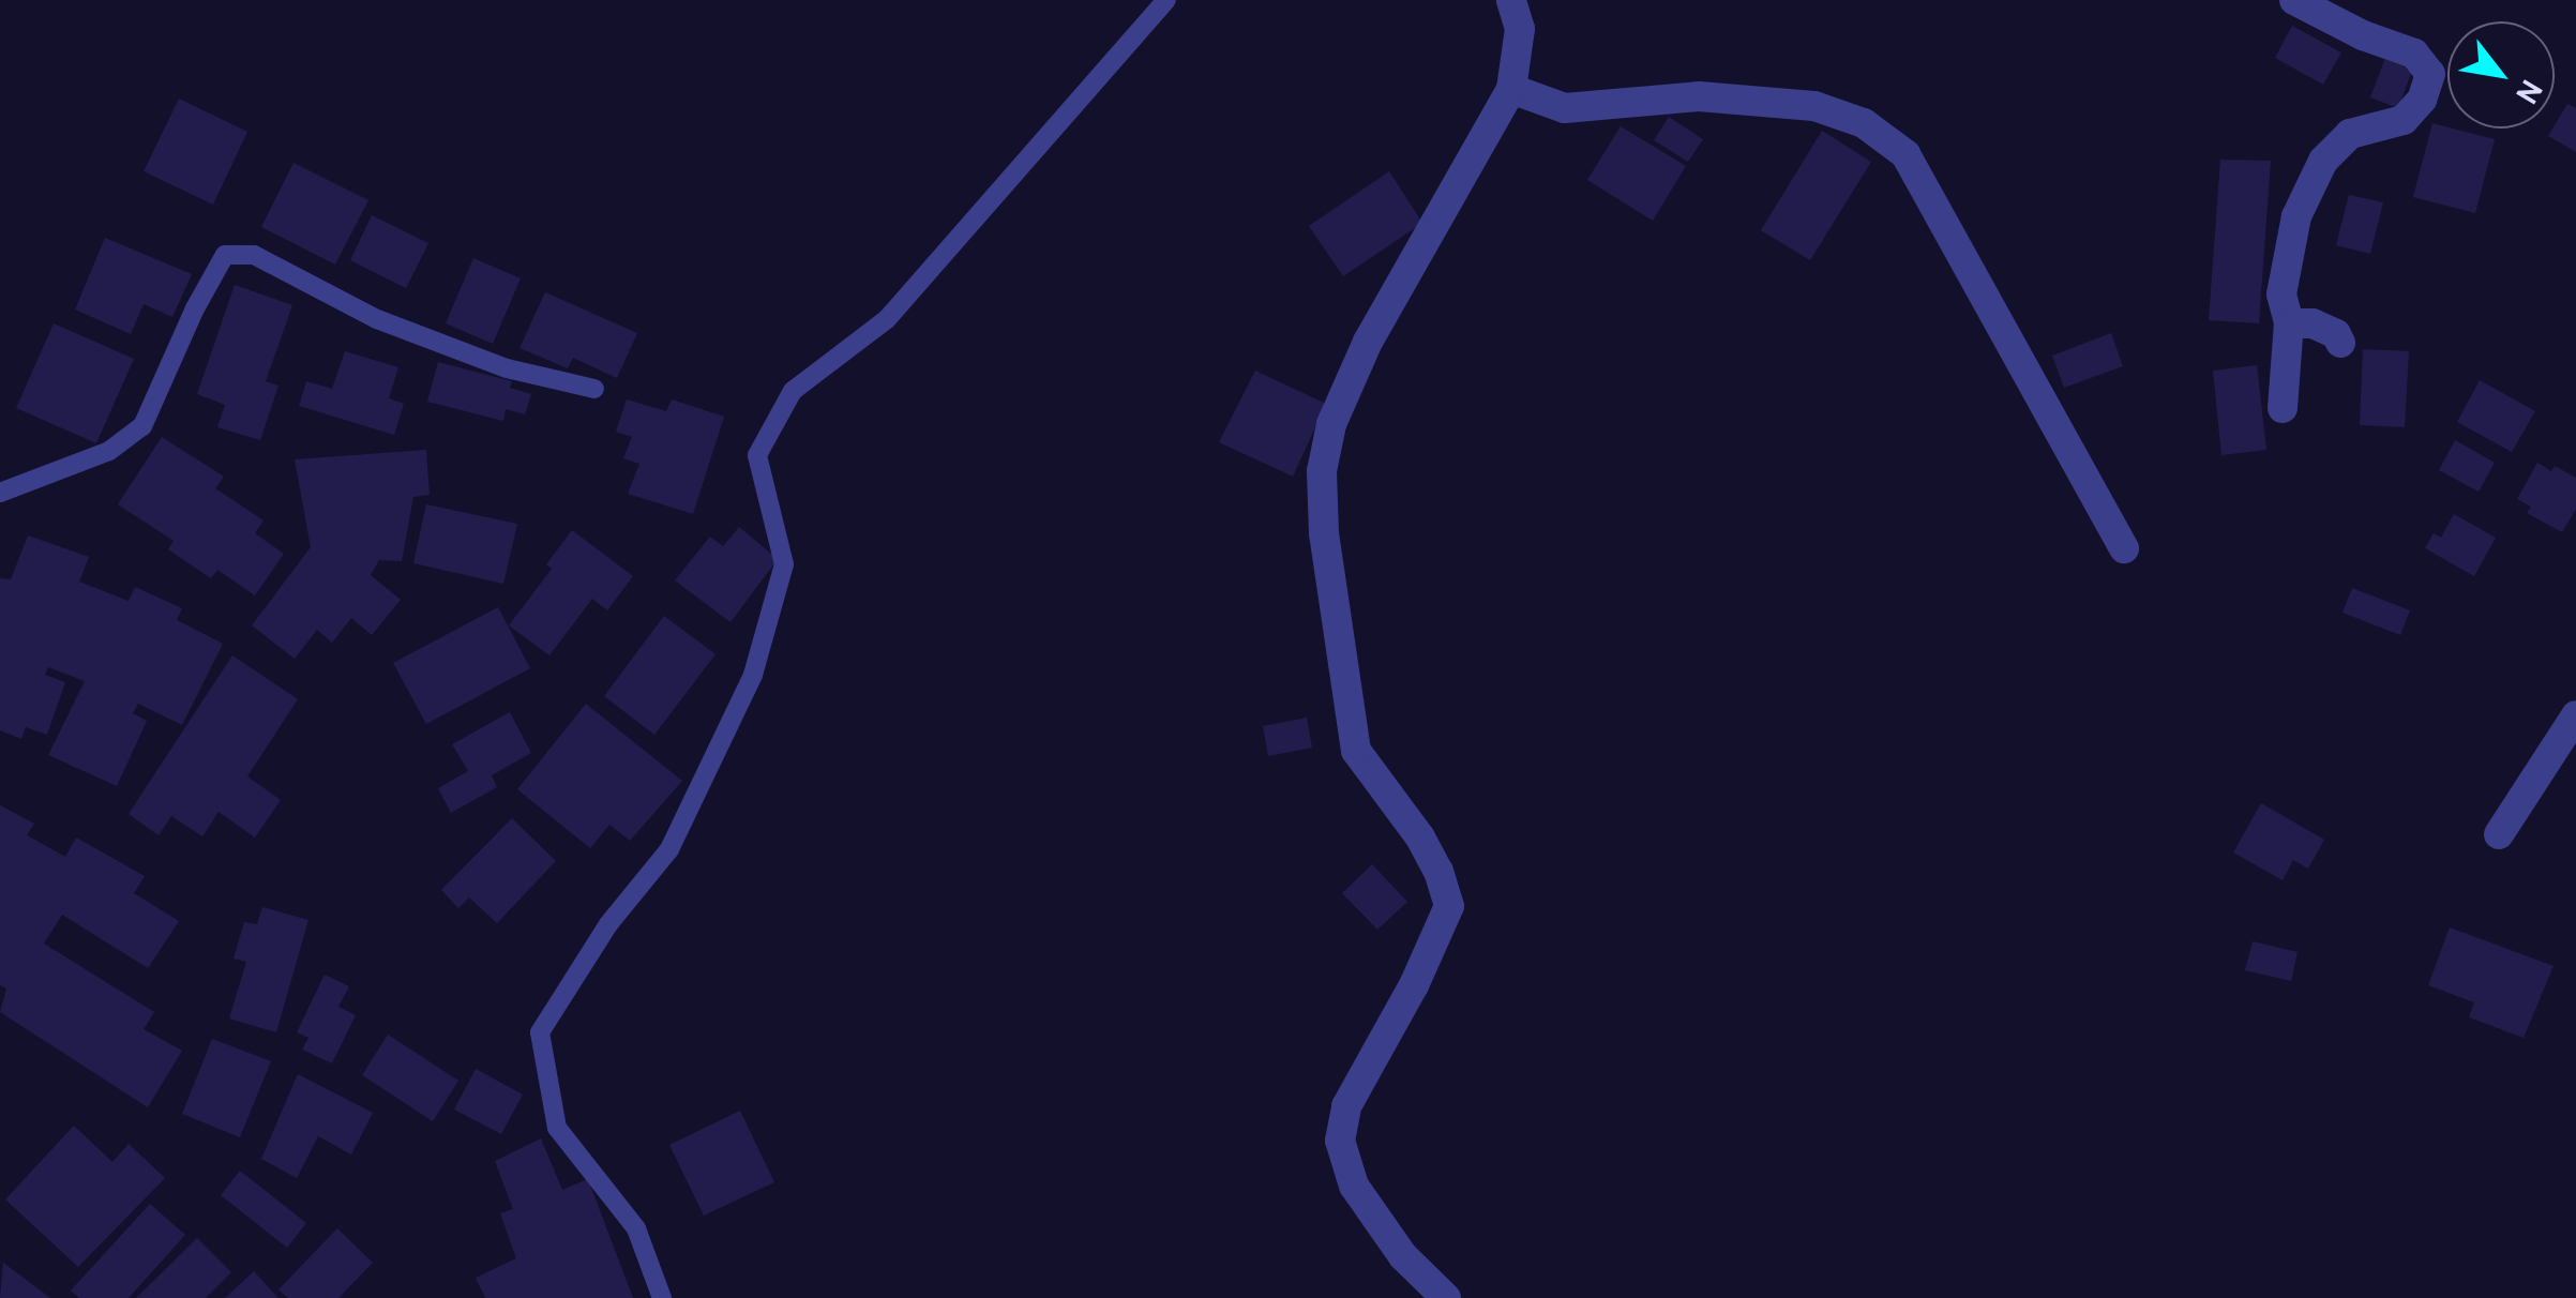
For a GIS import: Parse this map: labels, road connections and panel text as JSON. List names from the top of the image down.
{
  "north": "bottom right"
}
